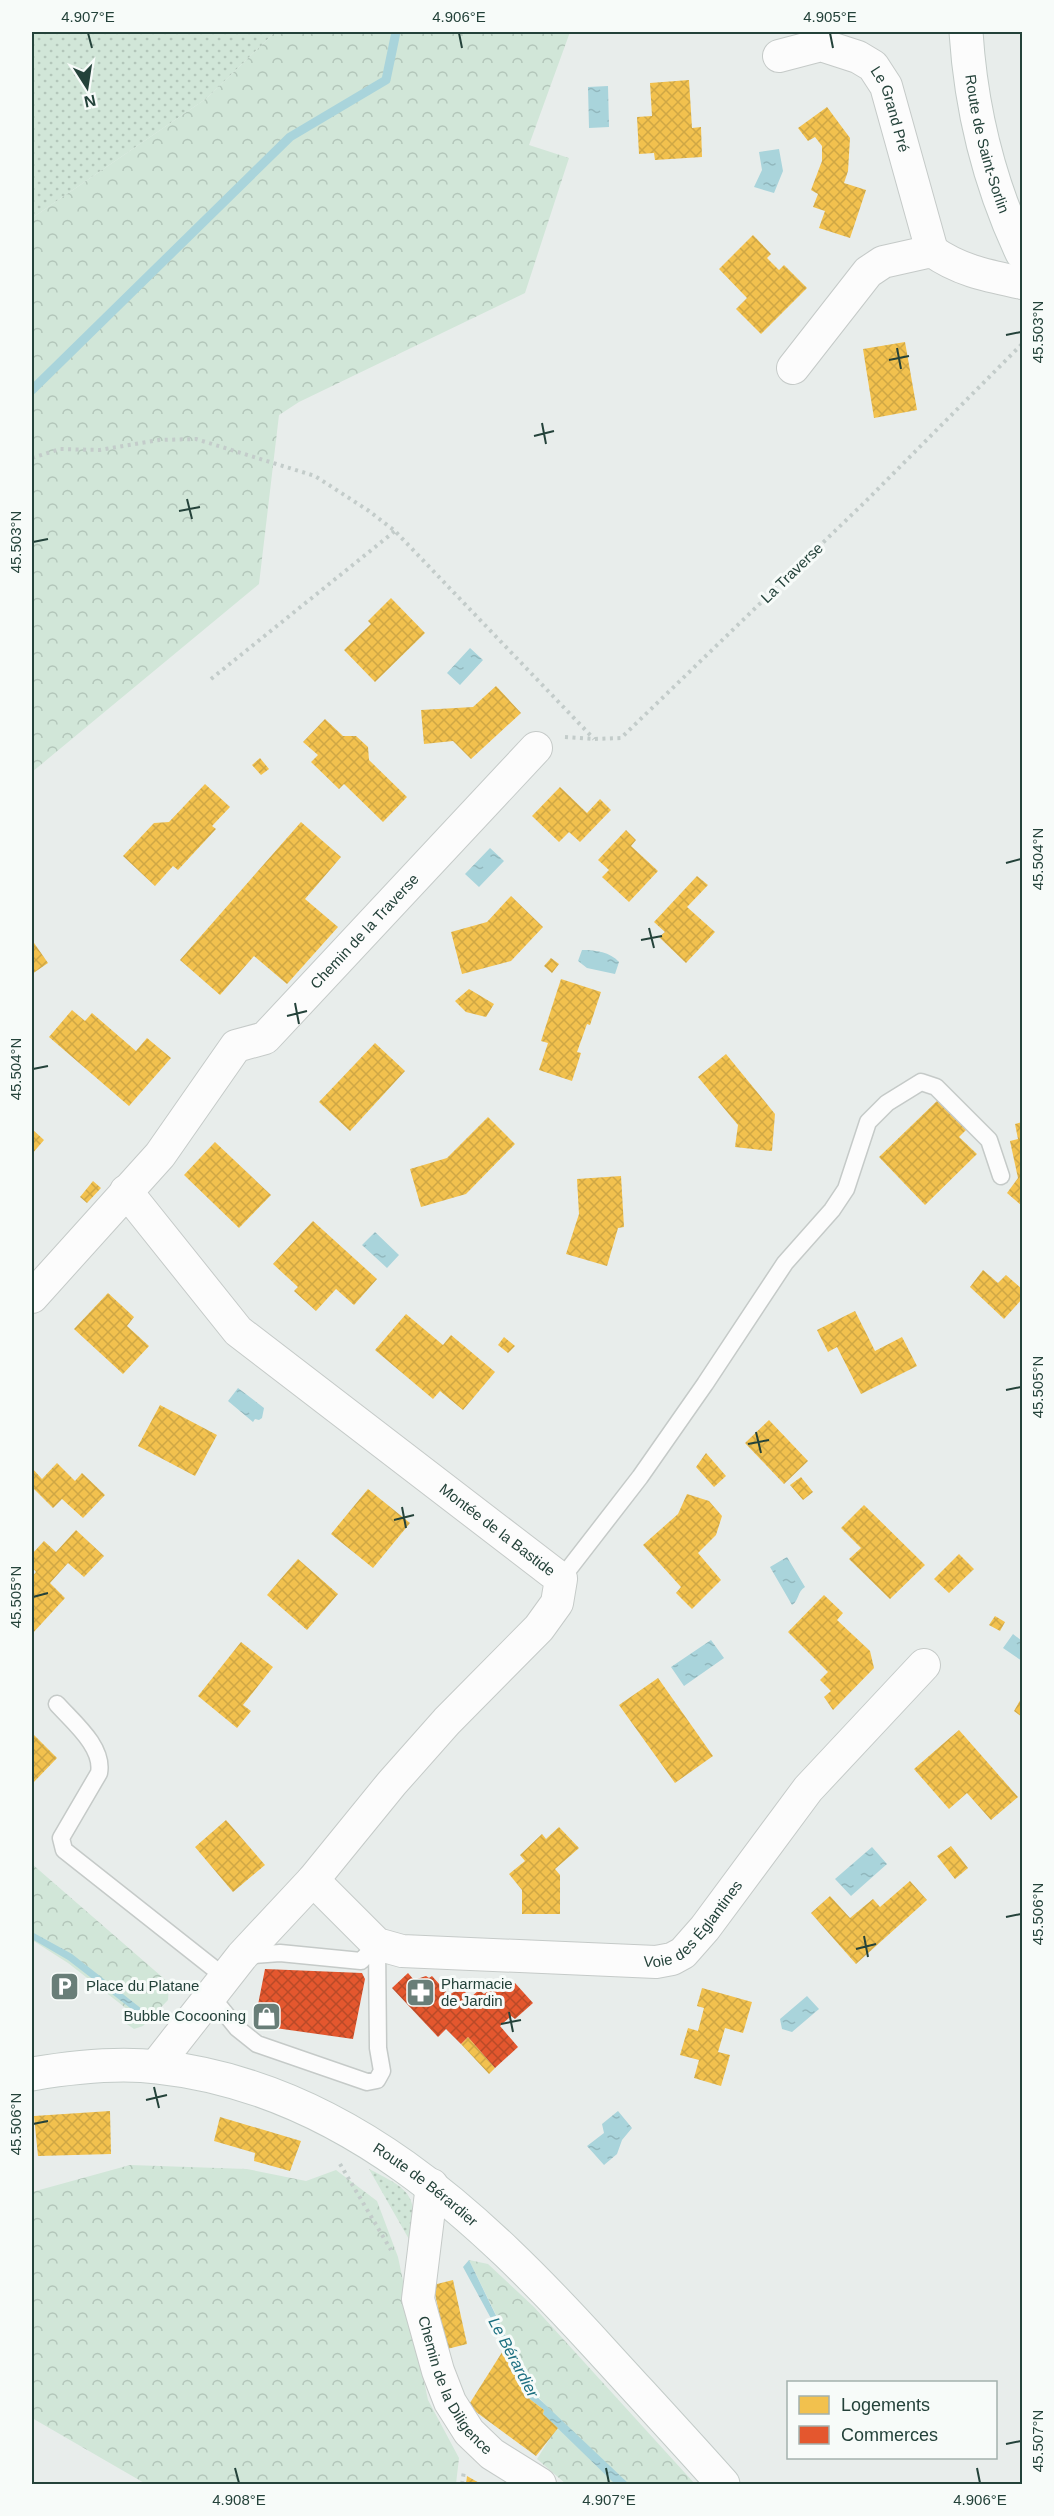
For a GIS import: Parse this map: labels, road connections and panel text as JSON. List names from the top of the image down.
{
  "streets": {
    "main road": ["Route de Saint-Sorlin", "Route de Bérardier"],
    "street": [
      "Le Grand Pré",
      "Chemin de la Traverse",
      "Montée de la Bastide",
      "Voie des Églantines",
      "Chemin de la Diligence"
    ],
    "path": ["La Traverse"]
  },
  "crossings": [
    ["La Traverse", "Chemin de la Traverse"],
    ["Chemin de la Traverse", "Montée de la Bastide"],
    ["Montée de la Bastide", "Route de Bérardier"],
    ["Route de Bérardier", "Chemin de la Diligence"]
  ],
  "water": ["Le Bérardier"],
  "places": {
    "parking": ["Place du Platane"],
    "pharmacy": ["Pharmacie de Jardin"],
    "shop": ["Bubble Cocooning"]
  },
  "legend": ["Logements", "Commerces"],
  "north": "bottom",
  "coordinates": [
    "4.907°E",
    "4.906°E",
    "4.905°E",
    "45.503°N",
    "45.504°N",
    "45.505°N",
    "45.506°N",
    "45.507°N",
    "4.908°E"
  ]
}
